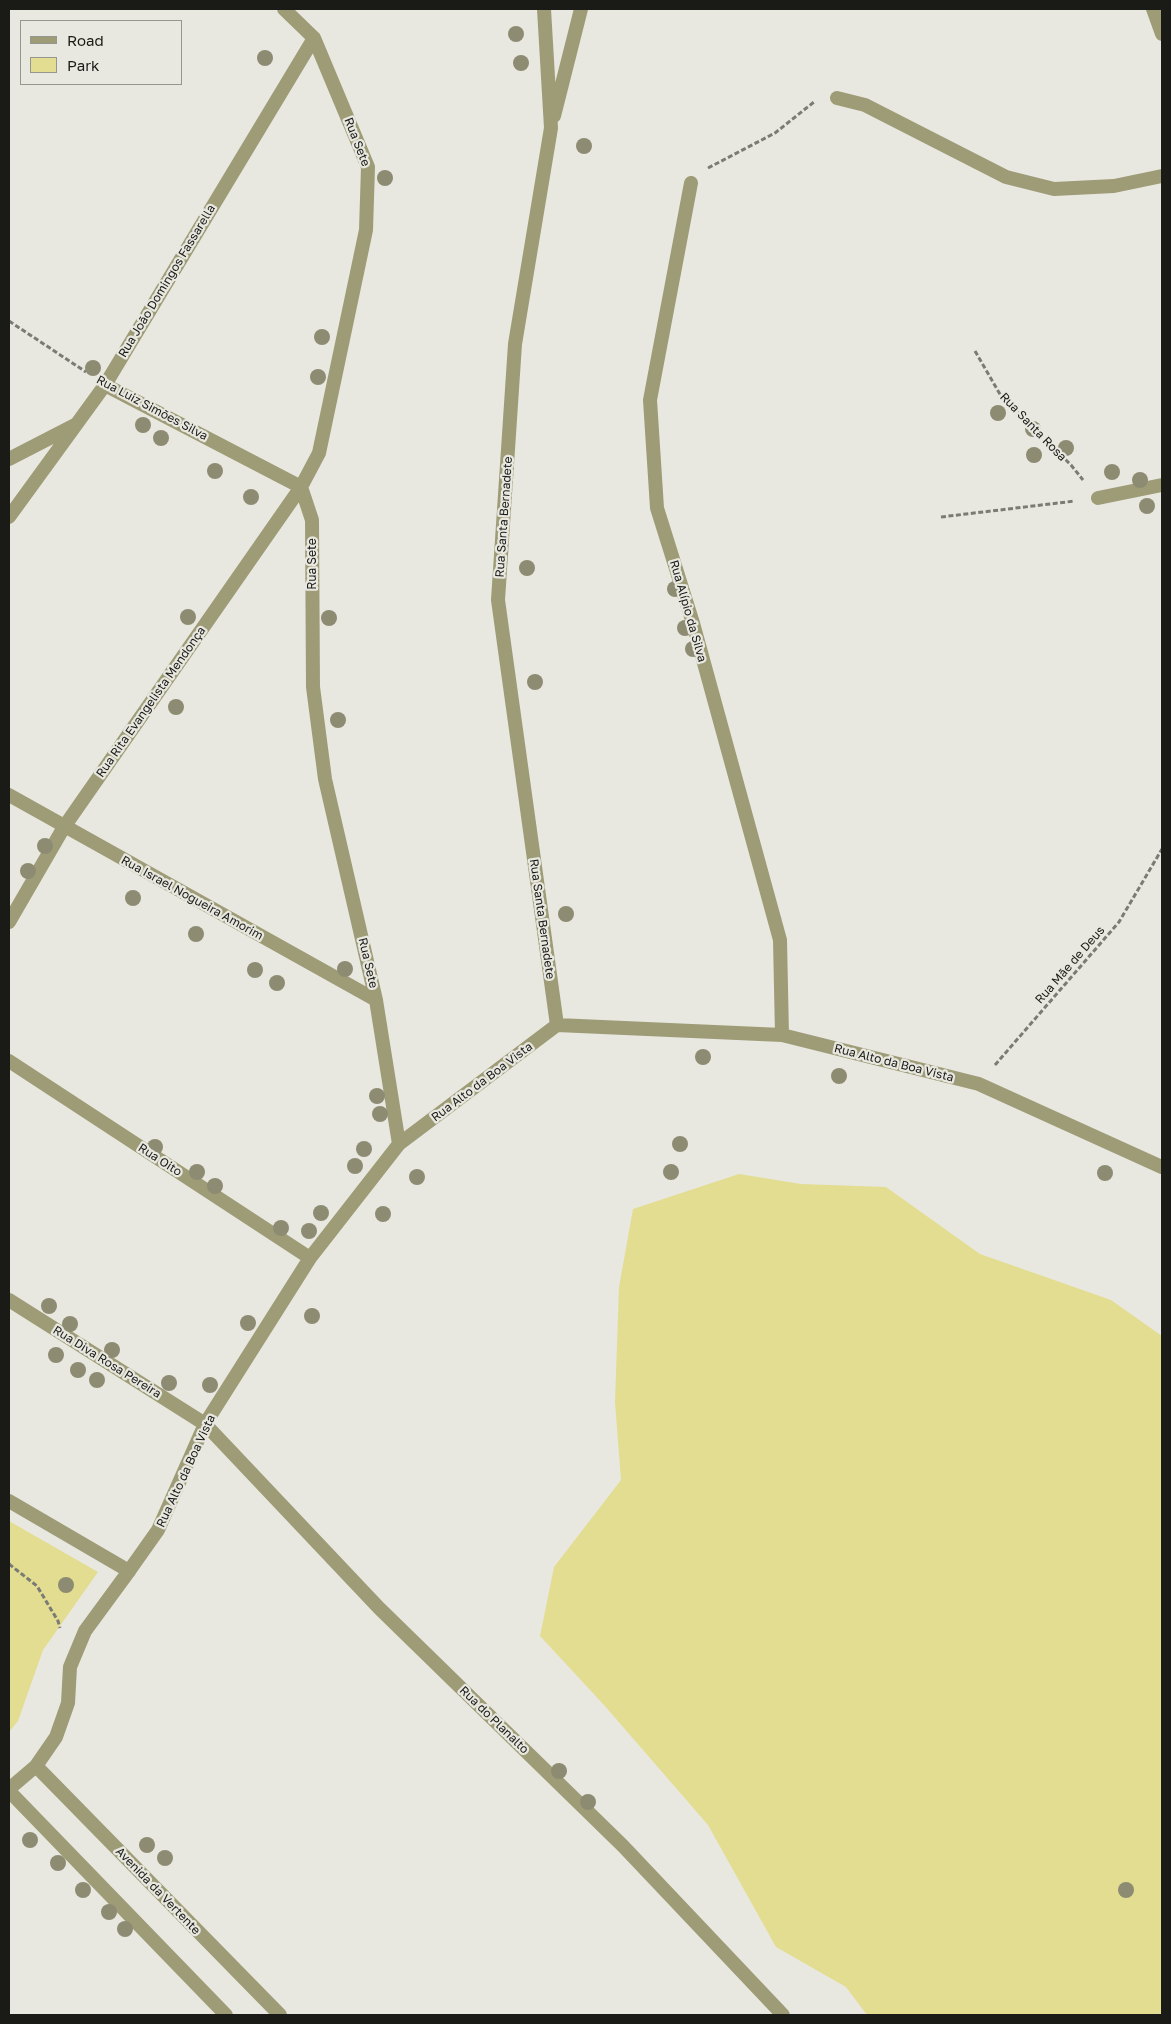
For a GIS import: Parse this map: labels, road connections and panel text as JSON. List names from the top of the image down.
{
  "streets": {
    "street": [
      "Rua Sete",
      "Rua João Domingos Fassarella",
      "Rua Luiz Simões Silva",
      "Rua Santa Bernadete",
      "Rua Alípio da Silva",
      "Rua Rita Evangelista Mendonça",
      "Rua Israel Nogueira Amorim",
      "Rua Alto da Boa Vista",
      "Rua Oito",
      "Rua Diva Rosa Pereira",
      "Rua do Planalto",
      "Avenida da Vertente"
    ],
    "path": ["Rua Santa Rosa", "Rua Mãe de Deus"]
  },
  "crossings": [
    ["Rua Sete", "Rua João Domingos Fassarella"],
    ["Rua Sete", "Rua Luiz Simões Silva"],
    ["Rua Sete", "Rua Rita Evangelista Mendonça"],
    ["Rua Sete", "Rua Israel Nogueira Amorim"],
    ["Rua Sete", "Rua Alto da Boa Vista"],
    ["Rua João Domingos Fassarella", "Rua Luiz Simões Silva"],
    ["Rua Luiz Simões Silva", "Rua Rita Evangelista Mendonça"],
    ["Rua Santa Bernadete", "Rua Alto da Boa Vista"],
    ["Rua Alípio da Silva", "Rua Alto da Boa Vista"],
    ["Rua Rita Evangelista Mendonça", "Rua Israel Nogueira Amorim"],
    ["Rua Mãe de Deus", "Rua Alto da Boa Vista"],
    ["Rua Alto da Boa Vista", "Rua Oito"],
    ["Rua Alto da Boa Vista", "Rua Diva Rosa Pereira"],
    ["Rua Alto da Boa Vista", "Rua do Planalto"],
    ["Rua Alto da Boa Vista", "Avenida da Vertente"],
    ["Rua Diva Rosa Pereira", "Rua do Planalto"]
  ],
  "legend": ["Road", "Park"]
}
